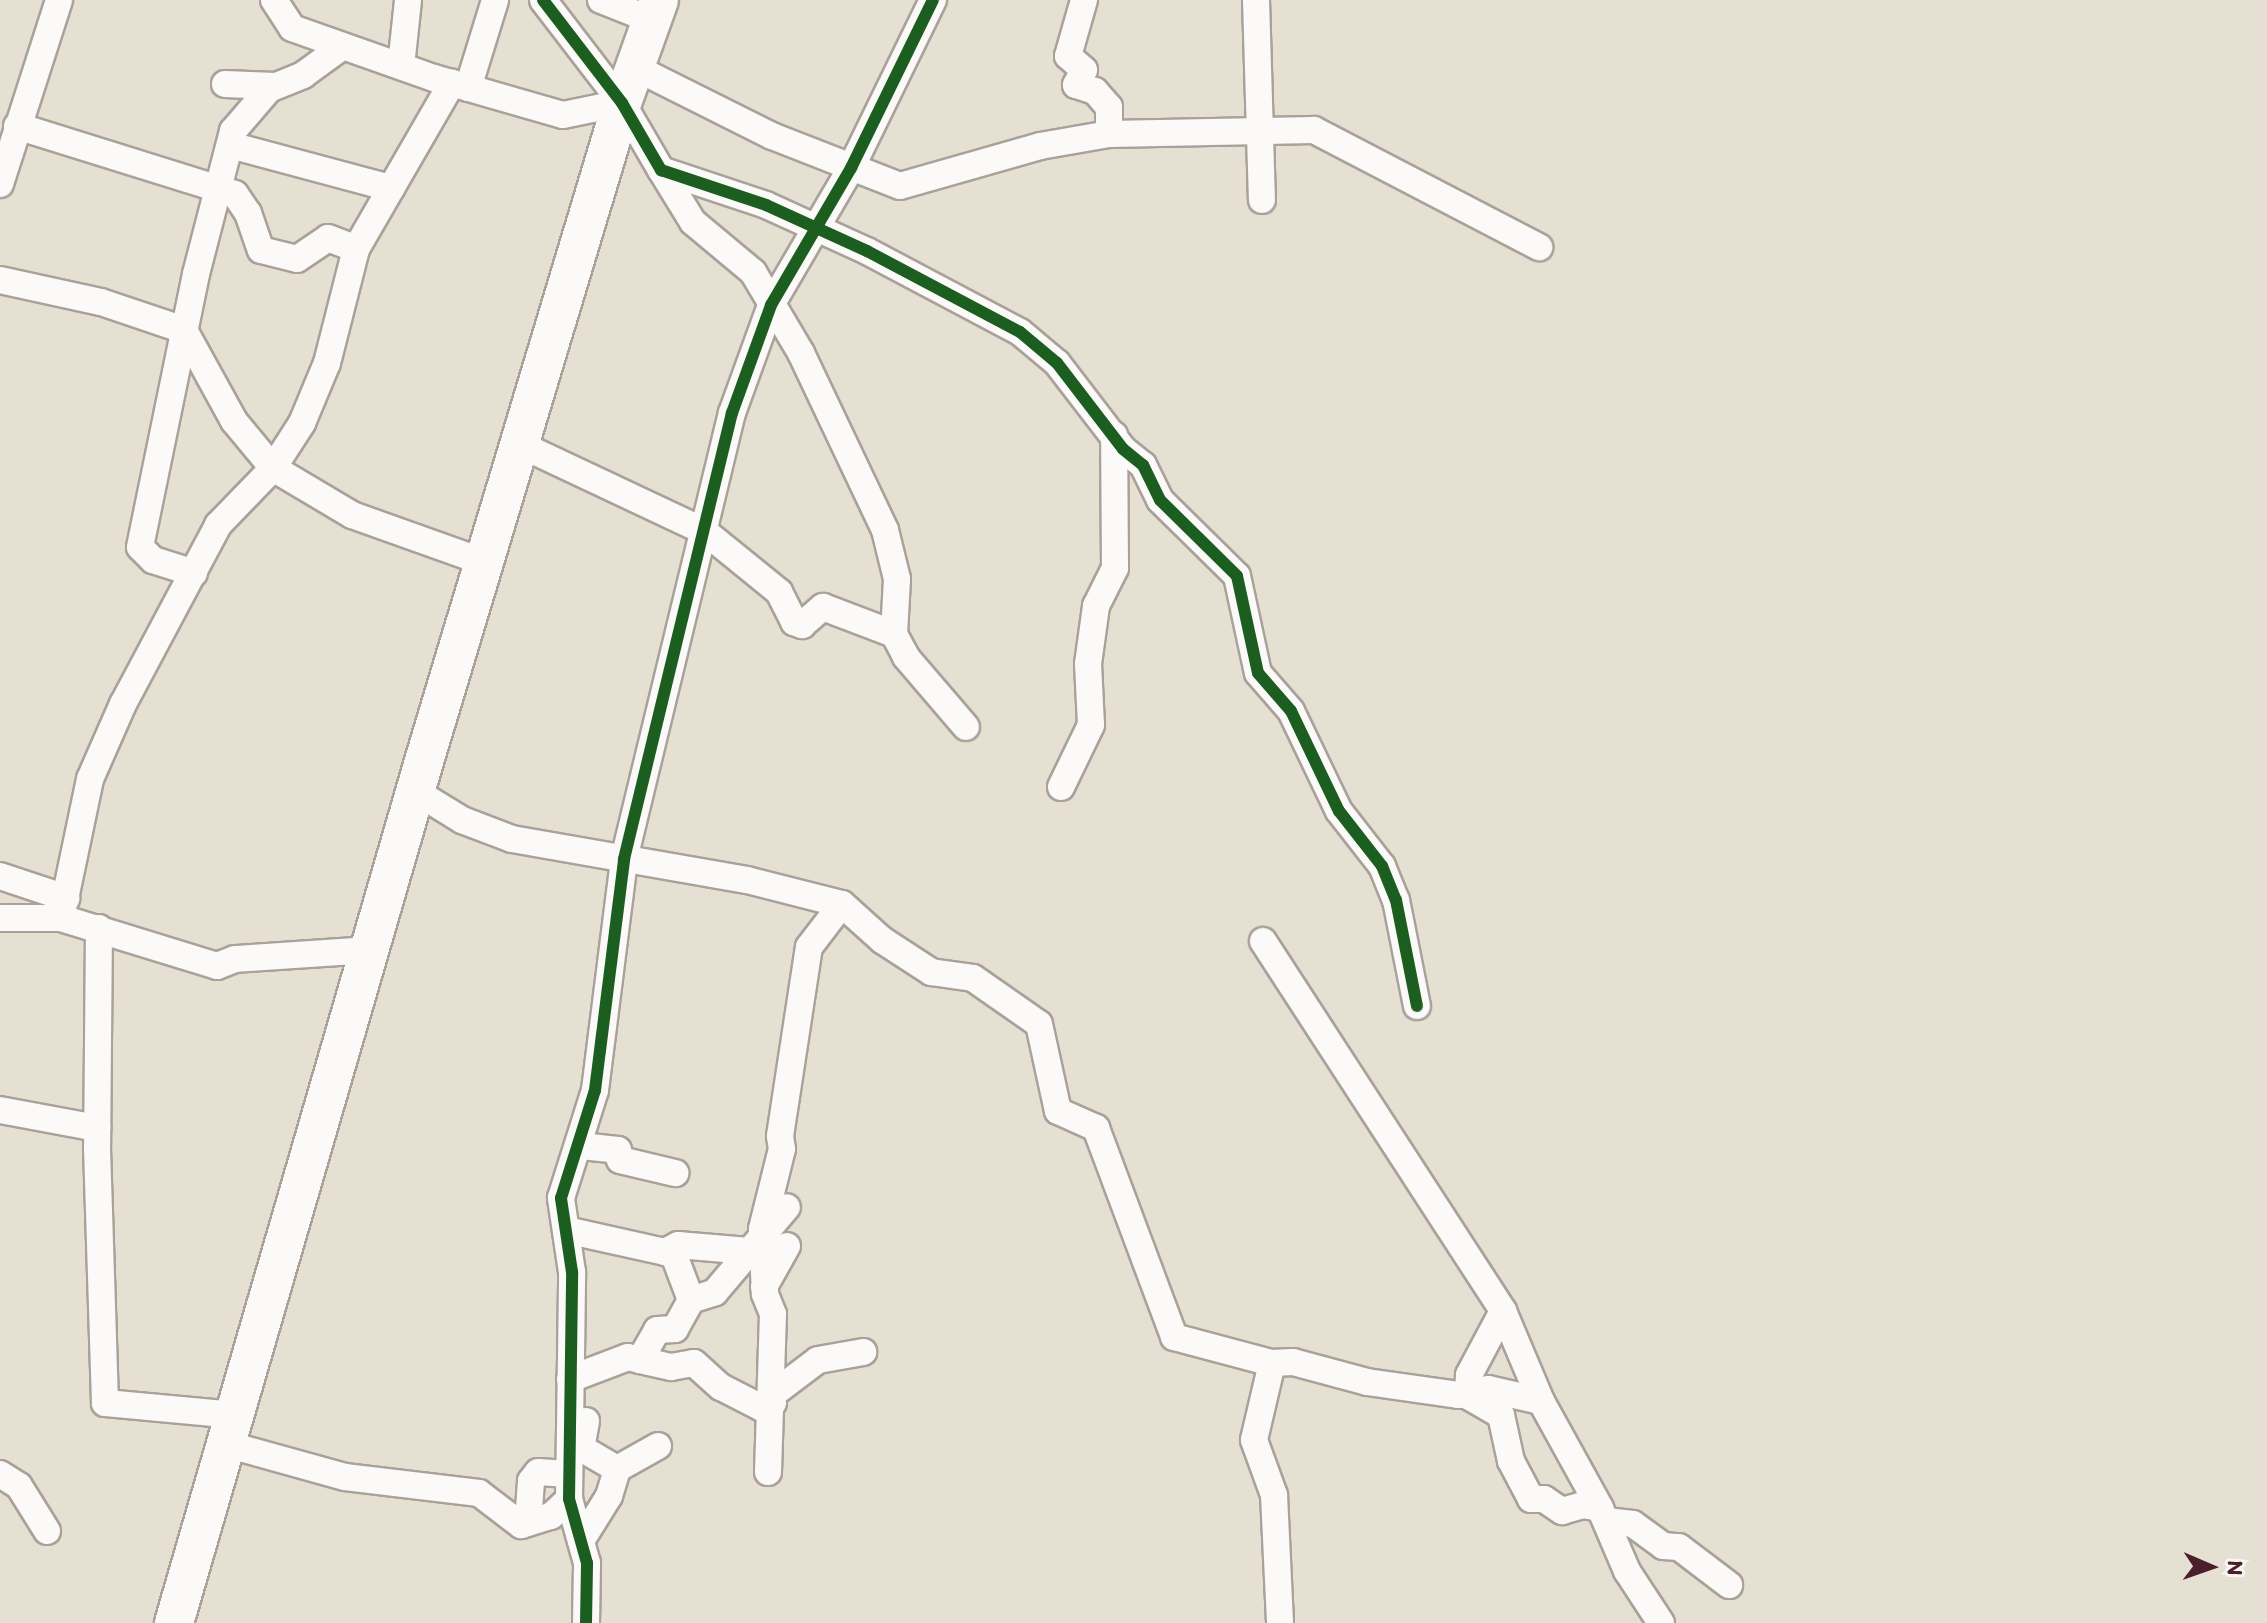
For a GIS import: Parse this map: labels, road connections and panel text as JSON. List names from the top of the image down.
{
  "north": "right"
}
